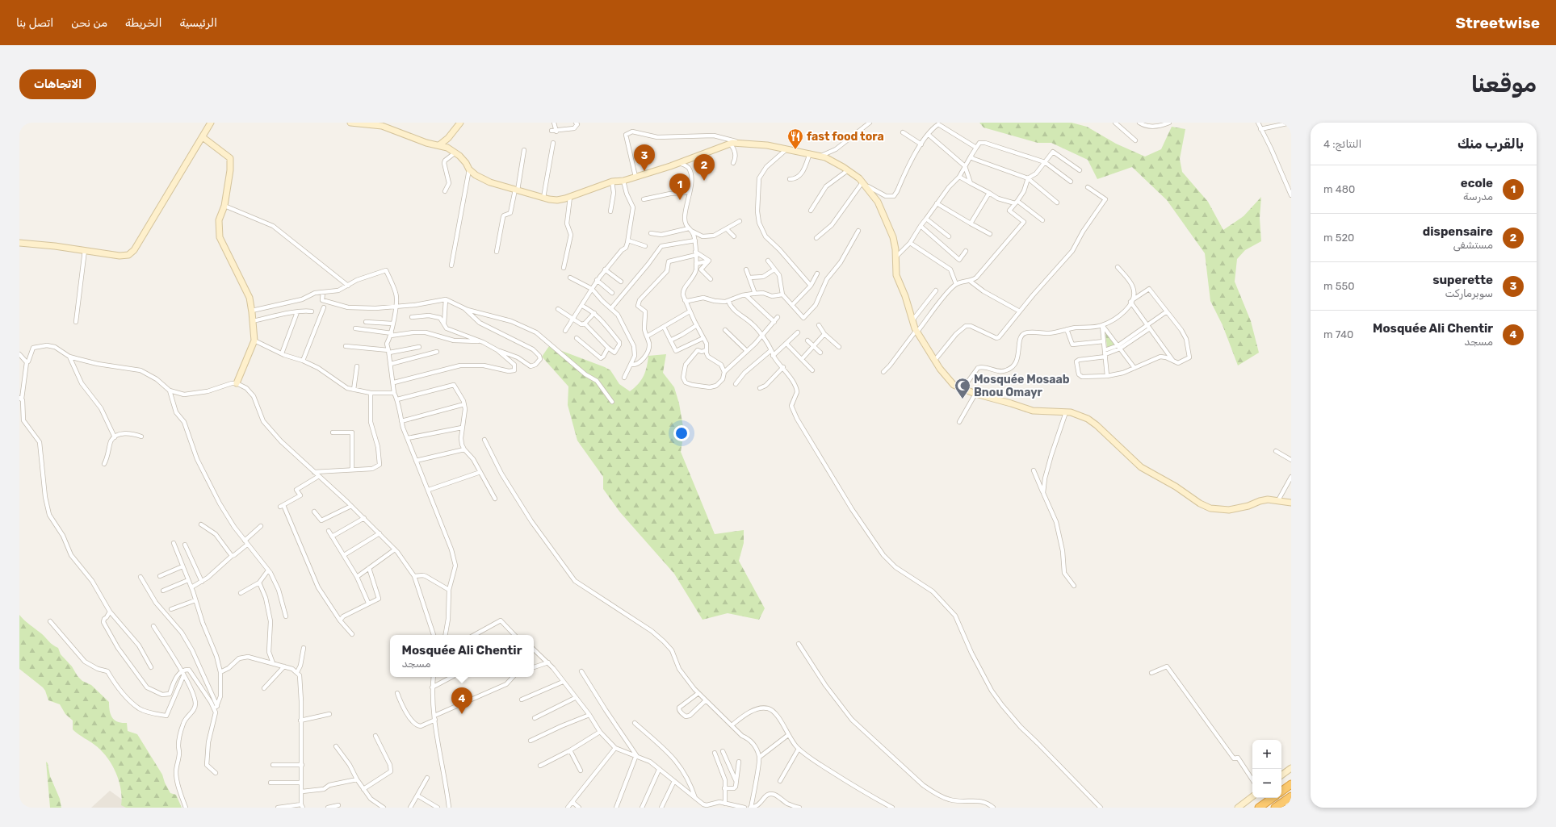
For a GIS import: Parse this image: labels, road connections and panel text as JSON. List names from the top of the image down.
{
  "places": {
    "restaurant": ["fast food tora"],
    "mosque": ["Mosquée Mosaab Bnou Omayr"]
  },
  "page": {
    "header": "Streetwise",
    "nav": [
      "الرئيسية",
      "الخريطة",
      "من نحن",
      "اتصل بنا"
    ],
    "buttons": "الاتجاهات",
    "title": "موقعنا",
    "heading": ["بالقرب منك", "النتائج: 4"],
    "pins": [
      "3",
      "2",
      "1",
      "4"
    ],
    "list": [
      {
        "mark": "1",
        "name": "ecole",
        "note": "مدرسة",
        "value": "480 m"
      },
      {
        "mark": "2",
        "name": "dispensaire",
        "note": "مستشفى",
        "value": "520 m"
      },
      {
        "mark": "3",
        "name": "superette",
        "note": "سوبرماركت",
        "value": "550 m"
      },
      {
        "mark": "4",
        "name": "Mosquée Ali Chentir",
        "note": "مسجد",
        "value": "740 m"
      }
    ],
    "popup": ["Mosquée Ali Chentir", "مسجد"],
    "map_buttons": ["+", "−"]
  }
}
